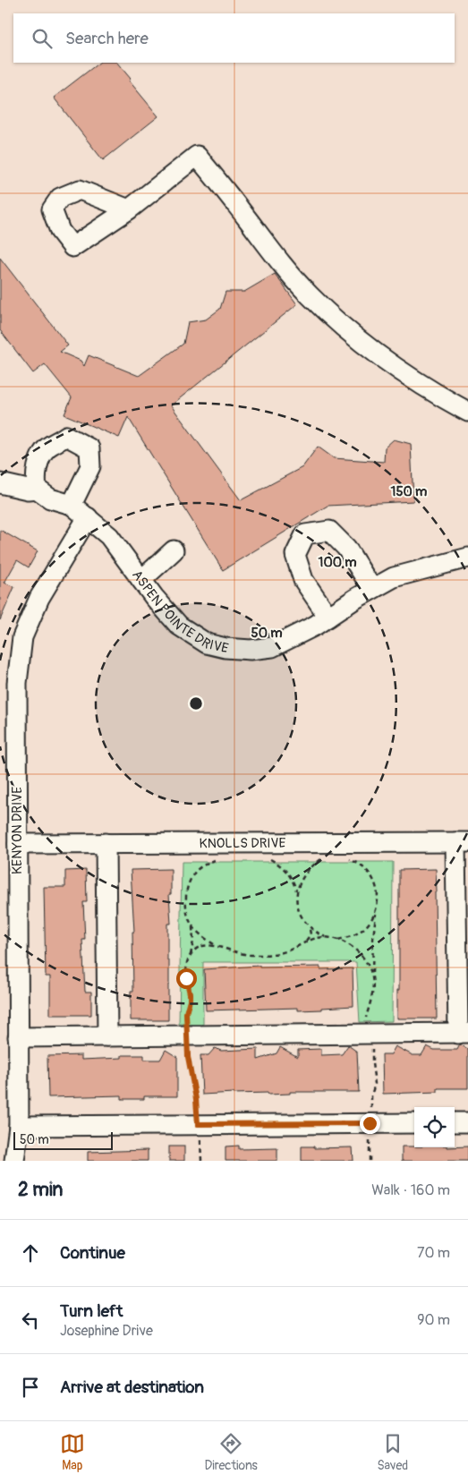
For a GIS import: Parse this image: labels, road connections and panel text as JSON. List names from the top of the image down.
{
  "streets": {
    "street": ["ASPEN POINTE DRIVE", "KENYON DRIVE", "KNOLLS DRIVE"]
  },
  "crossings": [
    ["ASPEN POINTE DRIVE", "KENYON DRIVE"],
    ["KENYON DRIVE", "KNOLLS DRIVE"]
  ],
  "scale_bar": "50 m",
  "page": {
    "search": "Search here",
    "scale": "50 m",
    "heading": ["2 min", "Walk · 160 m"],
    "list": [
      ["Continue", "70 m"],
      ["Turn left", "Josephine Drive", "90 m"],
      "Arrive at destination"
    ],
    "nav": ["Map", "Directions", "Saved"]
  },
  "rings": ["150 m", "100 m", "50 m"]
}
